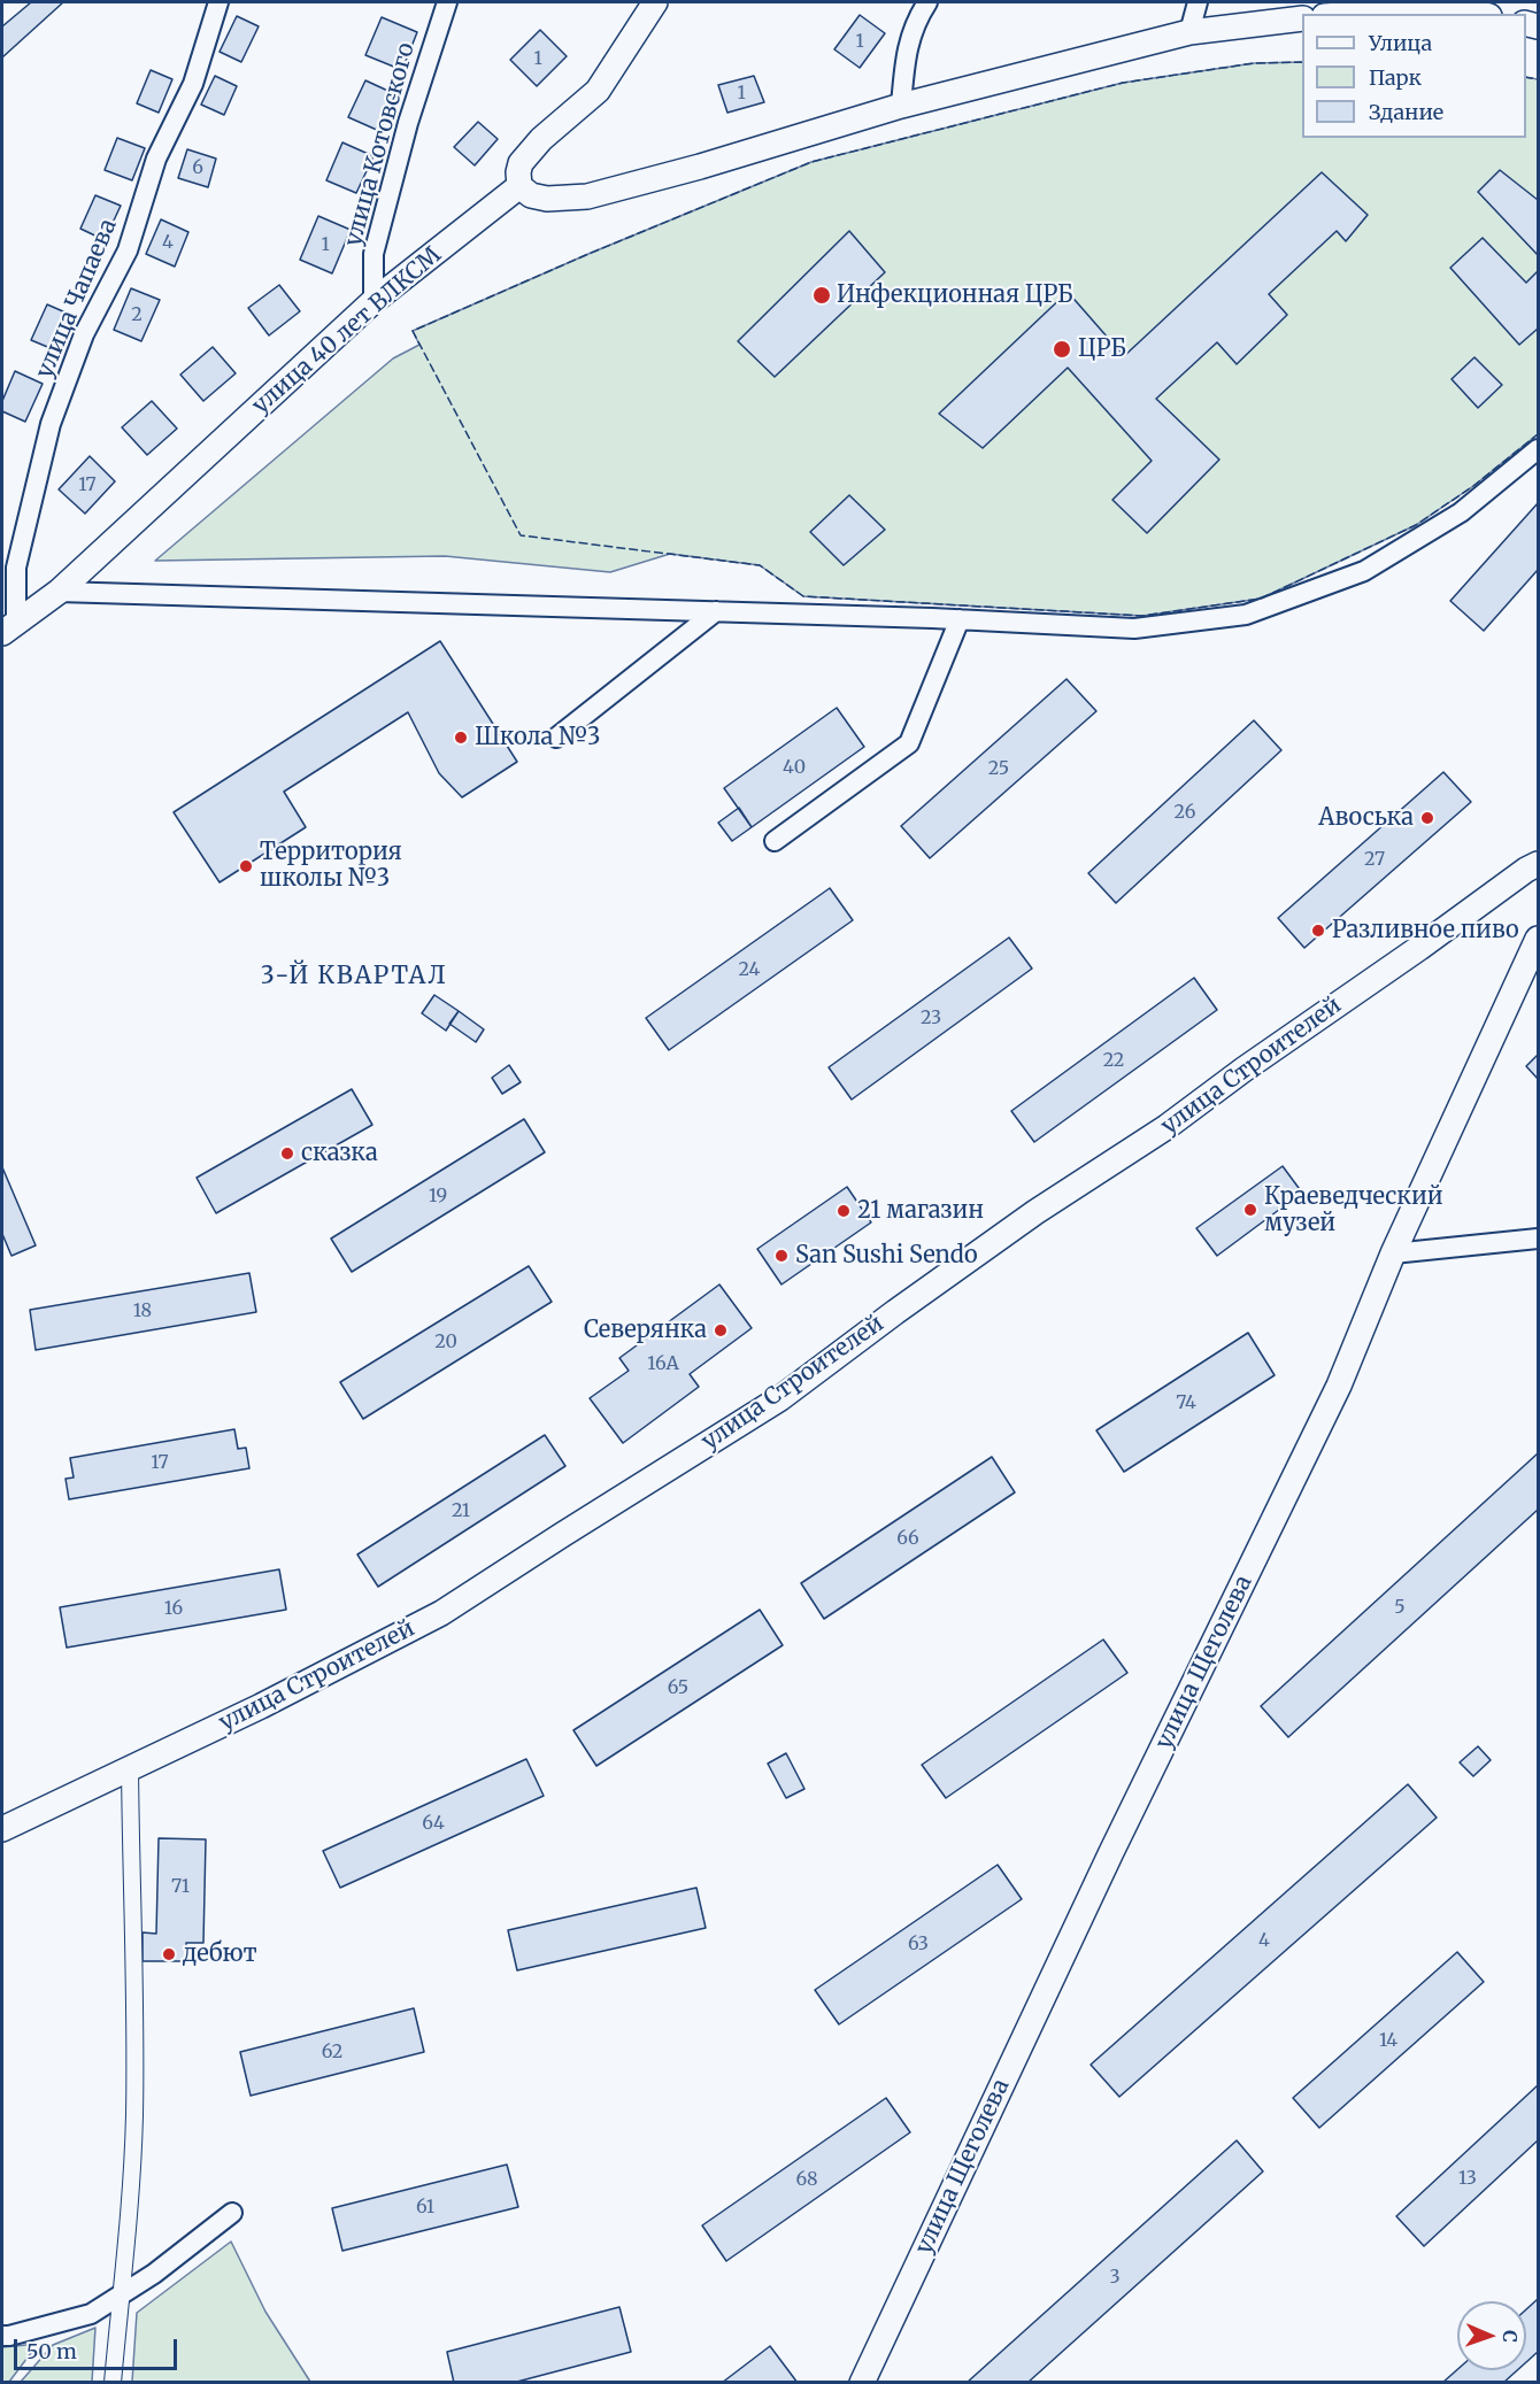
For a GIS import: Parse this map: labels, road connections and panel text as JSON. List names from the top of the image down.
{
  "streets": {
    "street": [
      "улица Котовского",
      "улица Чапаева",
      "улица 40 лет ВЛКСМ",
      "улица Строителей",
      "улица Щеголева"
    ]
  },
  "crossings": [
    ["улица Котовского", "улица 40 лет ВЛКСМ"],
    ["улица Чапаева", "улица 40 лет ВЛКСМ"]
  ],
  "districts": ["3-Й КВАРТАЛ"],
  "places": [
    "Инфекционная ЦРБ",
    "ЦРБ",
    "Школа №3",
    "Авоська",
    "Территория школы №3",
    "Разливное пиво",
    "сказка",
    "Краеведческий музей",
    "21 магазин",
    "San Sushi Sendo",
    "Северянка",
    "дебют"
  ],
  "house_numbers": [
    "1",
    "1",
    "1",
    "6",
    "4",
    "1",
    "2",
    "17",
    "40",
    "25",
    "26",
    "27",
    "24",
    "23",
    "22",
    "19",
    "18",
    "20",
    "16А",
    "74",
    "17",
    "21",
    "66",
    "5",
    "16",
    "65",
    "64",
    "71",
    "4",
    "63",
    "14",
    "62",
    "13",
    "68",
    "61",
    "3"
  ],
  "legend": ["Улица", "Парк", "Здание"],
  "scale_bar": "50 m",
  "north": "right"
}
